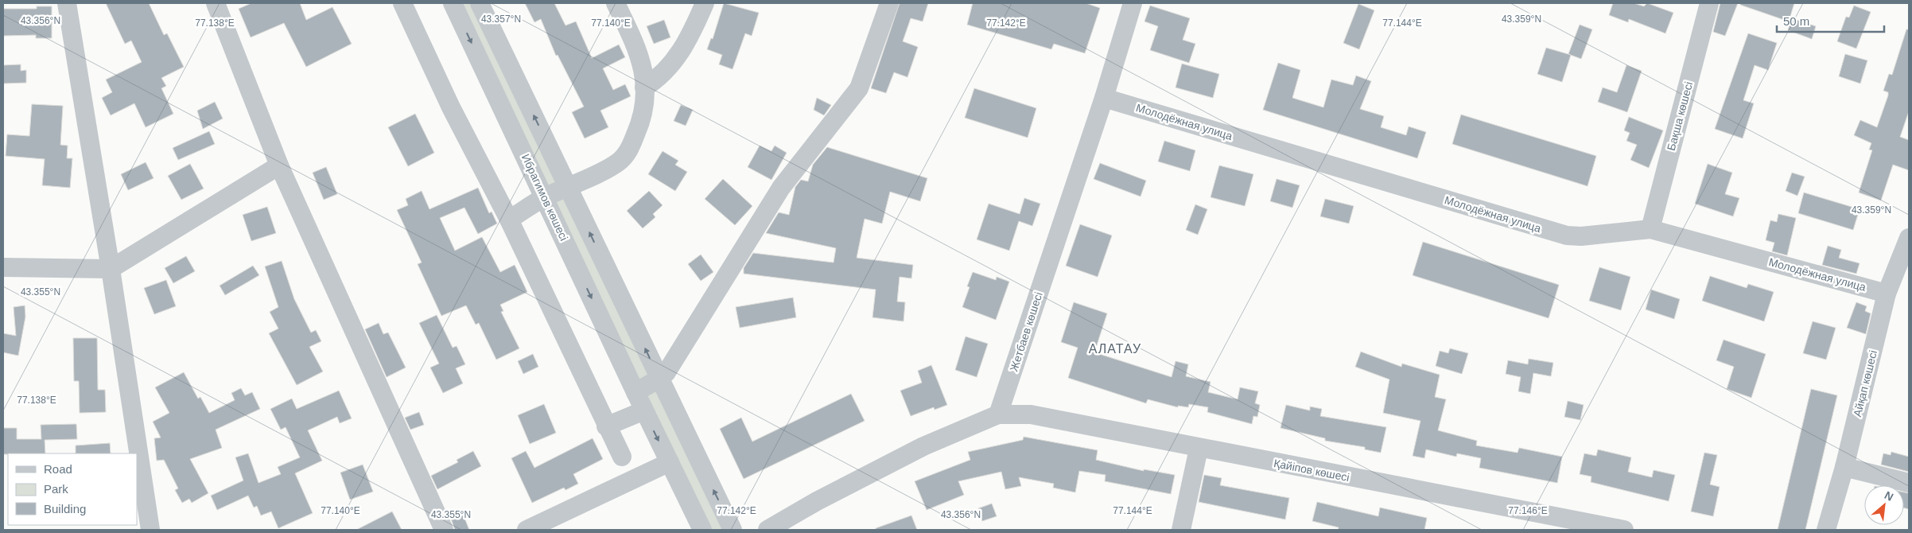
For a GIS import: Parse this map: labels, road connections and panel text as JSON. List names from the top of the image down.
{
  "streets": {
    "street": [
      "Бақша көшесі",
      "Молодёжная улица",
      "Ибрагимов көшесі",
      "Жетбаев көшесі",
      "Айқап көшесі",
      "Қайіпов көшесі"
    ]
  },
  "crossings": [
    ["Бақша көшесі", "Молодёжная улица"],
    ["Молодёжная улица", "Жетбаев көшесі"],
    ["Молодёжная улица", "Айқап көшесі"],
    ["Жетбаев көшесі", "Қайіпов көшесі"]
  ],
  "districts": ["АЛАТАУ"],
  "legend": ["Road", "Park", "Building"],
  "scale_bar": "50 m",
  "north": "top right",
  "coordinates": [
    "43.357°N",
    "43.359°N",
    "43.356°N",
    "77.138°E",
    "77.140°E",
    "77.142°E",
    "77.144°E",
    "43.355°N",
    "77.146°E"
  ]
}
